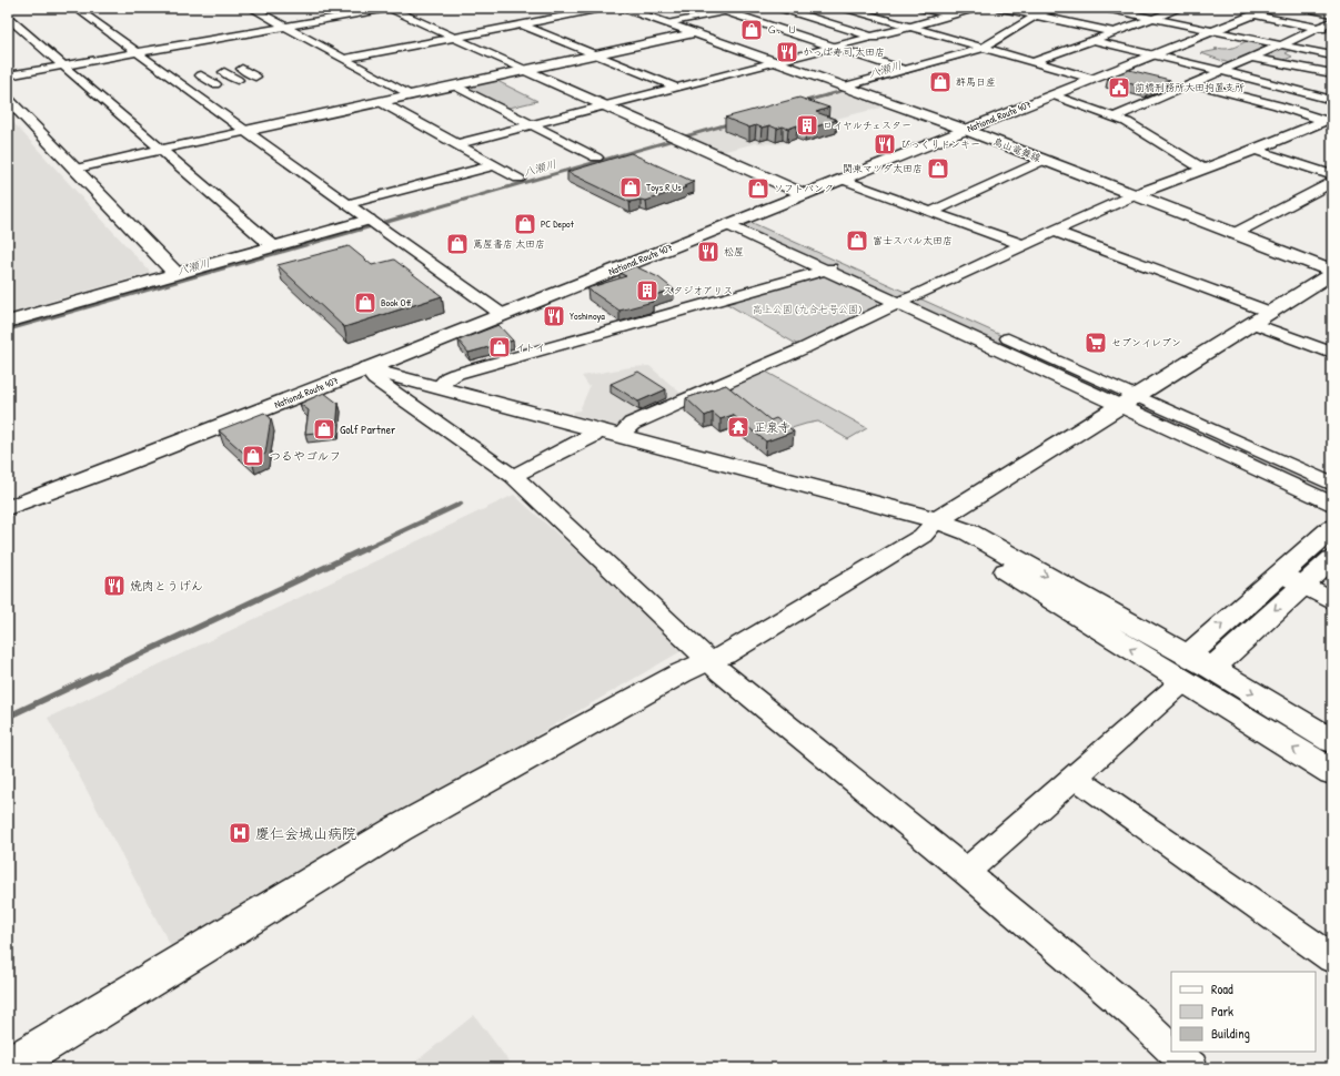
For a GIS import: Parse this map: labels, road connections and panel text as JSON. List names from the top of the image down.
{
  "streets": {
    "main road": ["National Route 407", "鳥山竜舞線"]
  },
  "crossings": [
    ["National Route 407", "鳥山竜舞線"]
  ],
  "water": ["八瀬川"],
  "parks": ["高上公園 (九合七号公園)"],
  "places": {
    "shop": [
      "Ｇ．Ｕ",
      "群馬日産",
      "関東マツダ太田店",
      "Toys R Us",
      "ソフトバンク",
      "PC Depot",
      "富士スバル太田店",
      "蔦屋書店 太田店",
      "Book Off",
      "イトイ",
      "Golf Partner",
      "つるやゴルフ"
    ],
    "restaurant": [
      "かっぱ寿司 太田店",
      "びっくりドンキー",
      "松屋",
      "Yoshinoya",
      "焼肉とうげん"
    ],
    "public building": ["前橋刑務所大田拘置支所"],
    "building": ["ロイヤルチェスター", "スタジオアリス"],
    "supermarket": ["セブンイレブン"],
    "temple": ["正泉寺"],
    "hospital": ["慶仁会城山病院"]
  },
  "legend": ["Road", "Park", "Building"]
}
